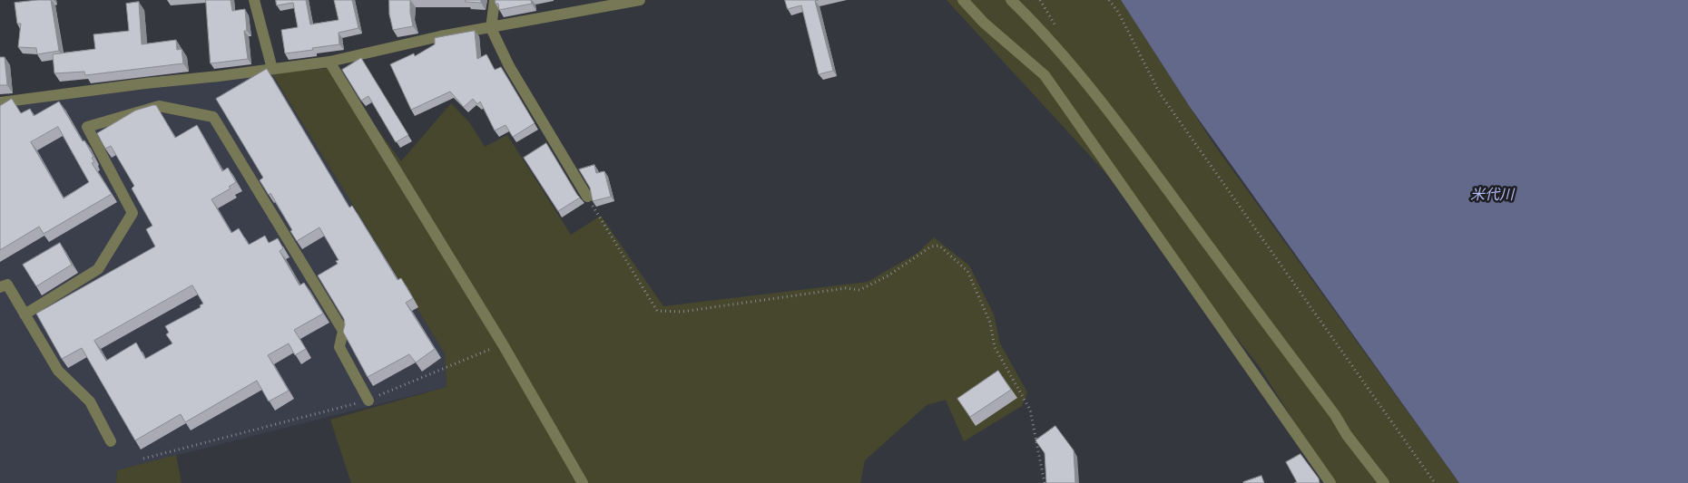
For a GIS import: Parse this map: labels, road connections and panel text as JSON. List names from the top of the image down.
{
  "water": ["米代川"]
}
